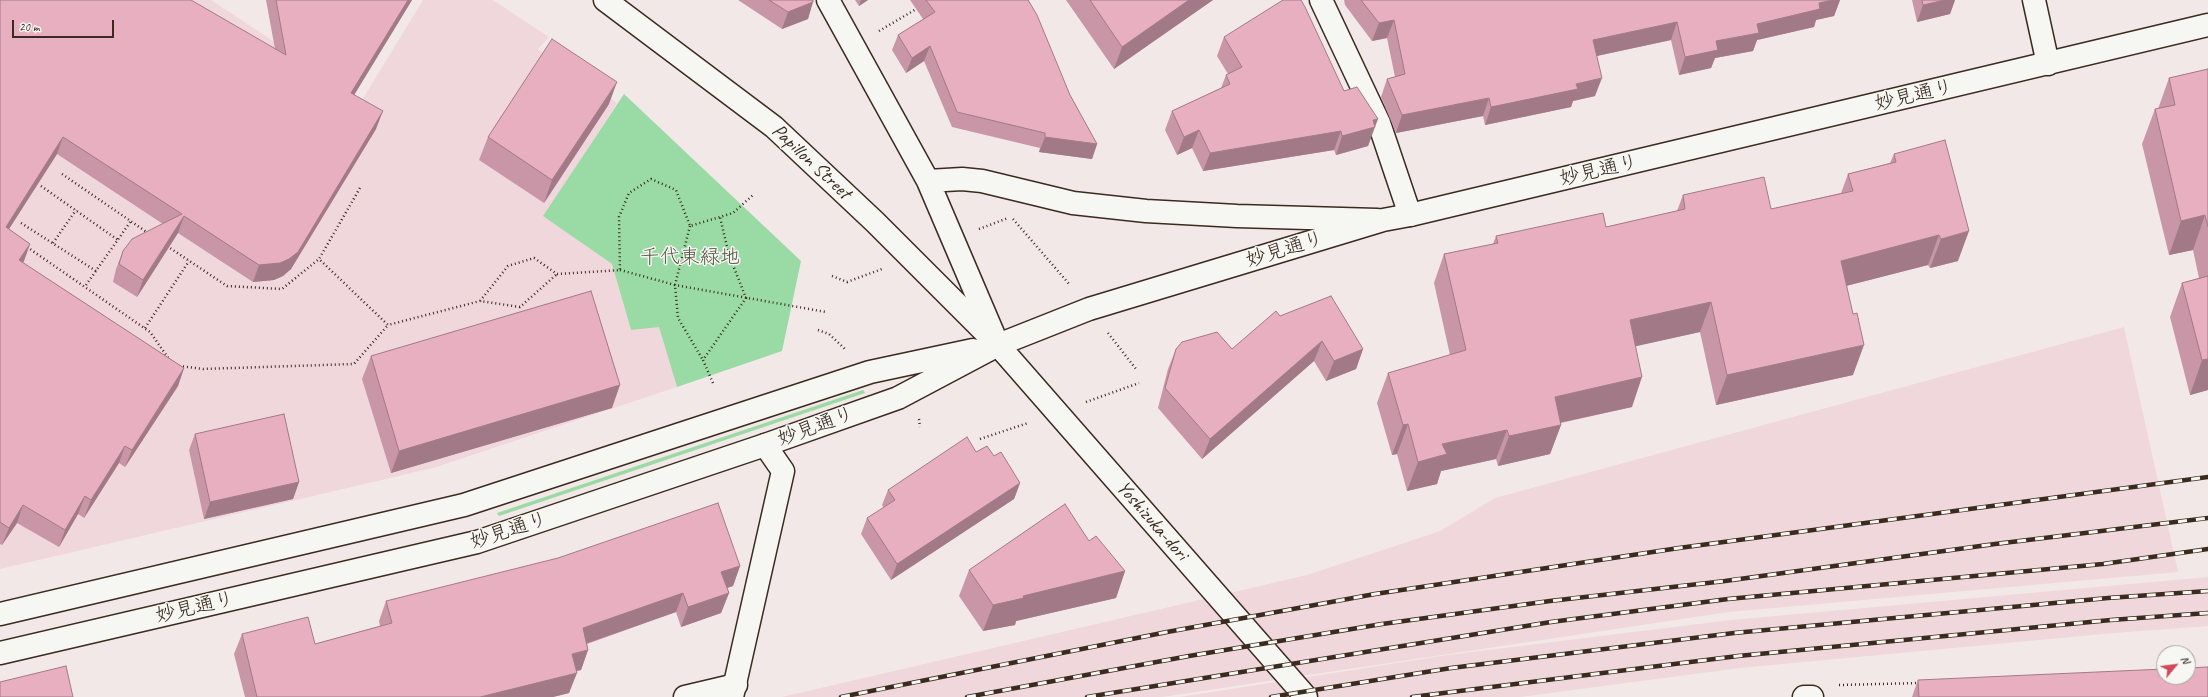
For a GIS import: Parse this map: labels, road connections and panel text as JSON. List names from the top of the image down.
{
  "streets": {
    "main road": ["妙見通り", "Papillon Street", "Yoshizuka-dori"]
  },
  "crossings": [
    ["妙見通り", "Papillon Street"],
    ["妙見通り", "Yoshizuka-dori"],
    ["Papillon Street", "Yoshizuka-dori"]
  ],
  "parks": ["千代東緑地"],
  "scale_bar": "20 m",
  "north": "top right"
}
